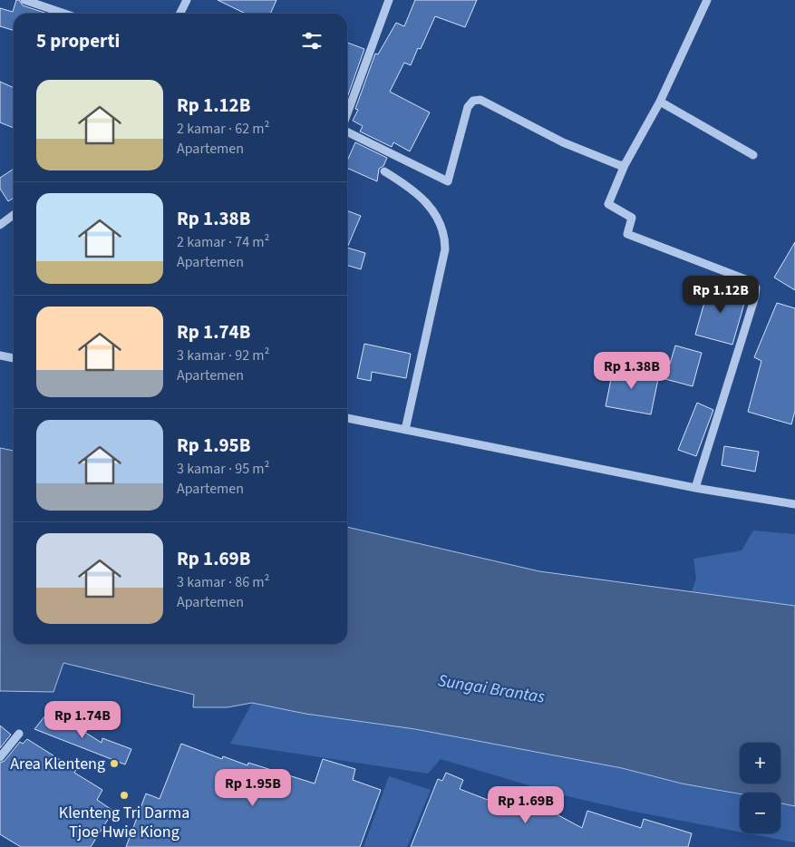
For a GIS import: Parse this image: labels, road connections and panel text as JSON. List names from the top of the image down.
{
  "water": ["Sungai Brantas"],
  "places": ["Area Klenteng", "Klenteng Tri Darma Tjoe Hwie Kiong"],
  "page": {
    "heading": "5 properti",
    "list": [
      {
        "name": "Rp 1.12B",
        "note": "2 kamar · 62 m² · Apartemen"
      },
      {
        "name": "Rp 1.38B",
        "note": "2 kamar · 74 m² · Apartemen"
      },
      {
        "name": "Rp 1.74B",
        "note": "3 kamar · 92 m² · Apartemen"
      },
      {
        "name": "Rp 1.95B",
        "note": "3 kamar · 95 m² · Apartemen"
      },
      {
        "name": "Rp 1.69B",
        "note": "3 kamar · 86 m² · Apartemen"
      }
    ],
    "price": [
      "Rp 1.12B",
      "Rp 1.38B",
      "Rp 1.74B",
      "Rp 1.95B",
      "Rp 1.69B"
    ],
    "map_buttons": ["+", "−"]
  }
}
